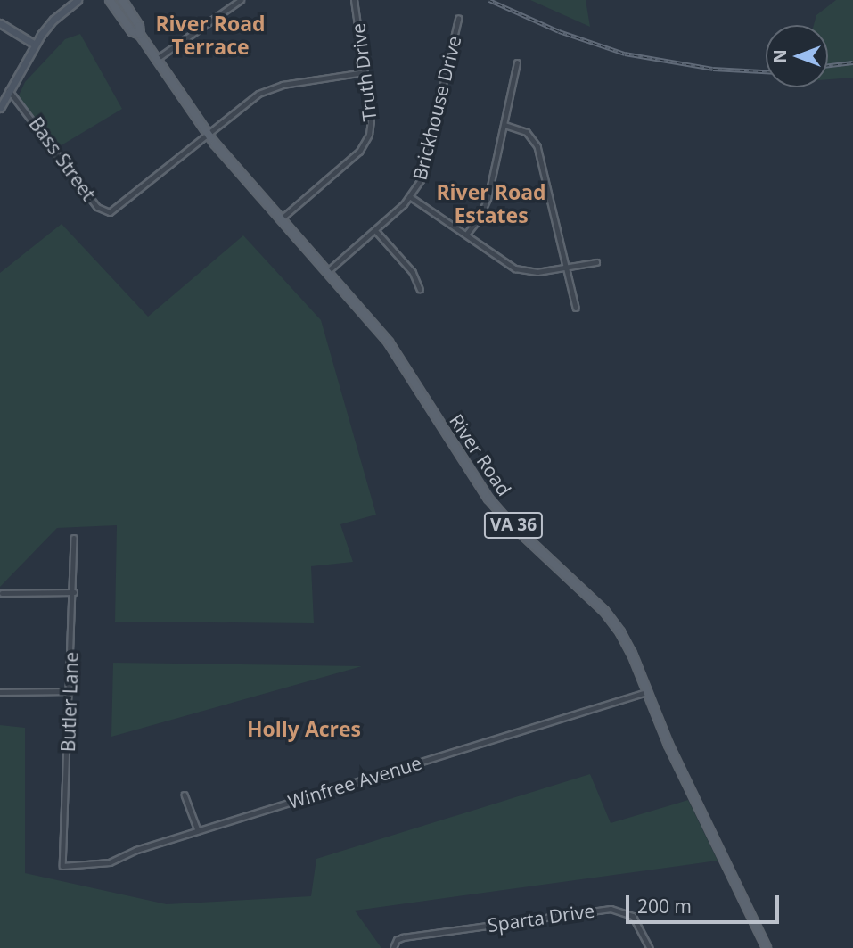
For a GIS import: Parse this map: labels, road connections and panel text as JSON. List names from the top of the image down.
{
  "streets": {
    "main road": ["River Road", "VA 36"],
    "street": [
      "Truth Drive",
      "Brickhouse Drive",
      "Bass Street",
      "Butler Lane",
      "Winfree Avenue",
      "Sparta Drive"
    ]
  },
  "crossings": [
    ["Truth Drive", "River Road"],
    ["Brickhouse Drive", "River Road"],
    ["Bass Street", "River Road"],
    ["River Road", "Winfree Avenue"],
    ["Butler Lane", "Winfree Avenue"]
  ],
  "districts": ["River Road Terrace", "River Road Estates", "Holly Acres"],
  "scale_bar": "200 m",
  "north": "left"
}
